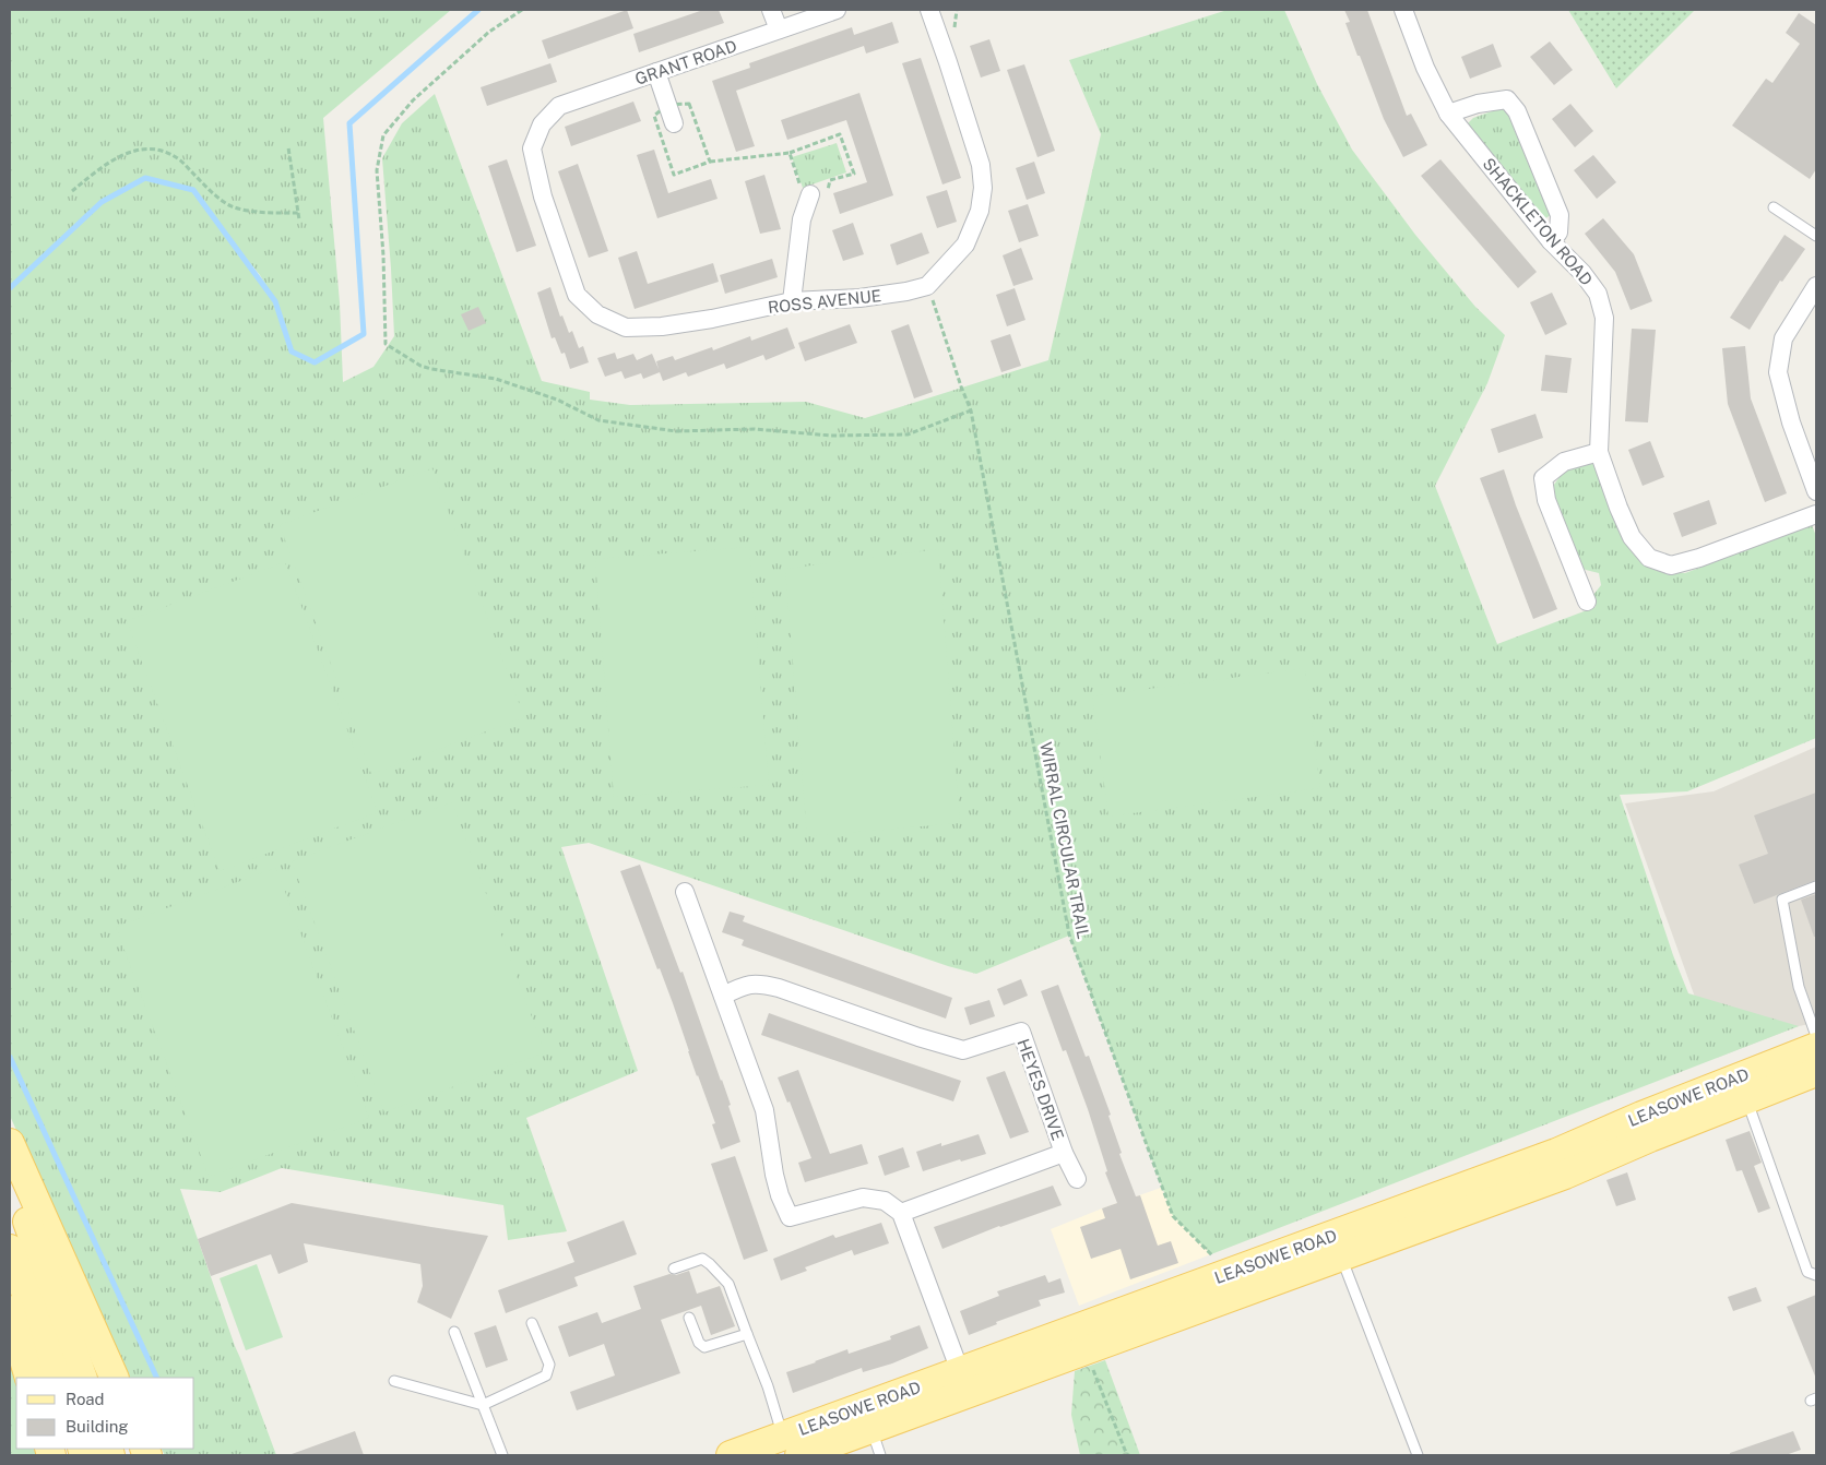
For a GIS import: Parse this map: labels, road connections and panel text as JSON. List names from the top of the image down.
{
  "streets": {
    "main road": ["LEASOWE ROAD"],
    "street": [
      "GRANT ROAD",
      "SHACKLETON ROAD",
      "ROSS AVENUE",
      "HEYES DRIVE"
    ],
    "path": ["WIRRAL CIRCULAR TRAIL"]
  },
  "crossings": [
    ["GRANT ROAD", "ROSS AVENUE"],
    ["ROSS AVENUE", "WIRRAL CIRCULAR TRAIL"],
    ["WIRRAL CIRCULAR TRAIL", "LEASOWE ROAD"]
  ],
  "legend": ["Road", "Building"]
}
